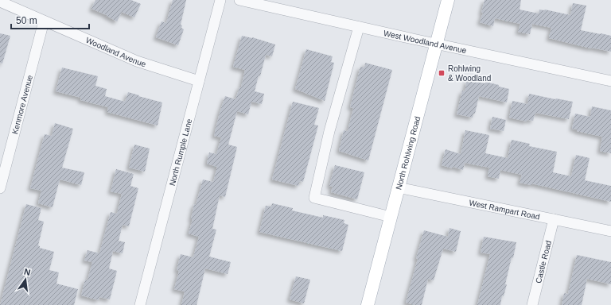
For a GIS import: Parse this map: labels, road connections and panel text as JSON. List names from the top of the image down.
{
  "streets": {
    "main road": ["North Rohlwing Road"],
    "street": [
      "West Woodland Avenue",
      "Woodland Avenue",
      "Kenmore Avenue",
      "North Rumple Lane",
      "West Rampart Road",
      "Castle Road"
    ]
  },
  "crossings": [
    ["West Woodland Avenue", "North Rohlwing Road"],
    ["Woodland Avenue", "Kenmore Avenue"],
    ["Woodland Avenue", "North Rumple Lane"],
    ["North Rohlwing Road", "West Rampart Road"],
    ["West Rampart Road", "Castle Road"]
  ],
  "places": {
    "transit": ["Rohlwing & Woodland"]
  },
  "scale_bar": "50 m",
  "north": "top"
}
